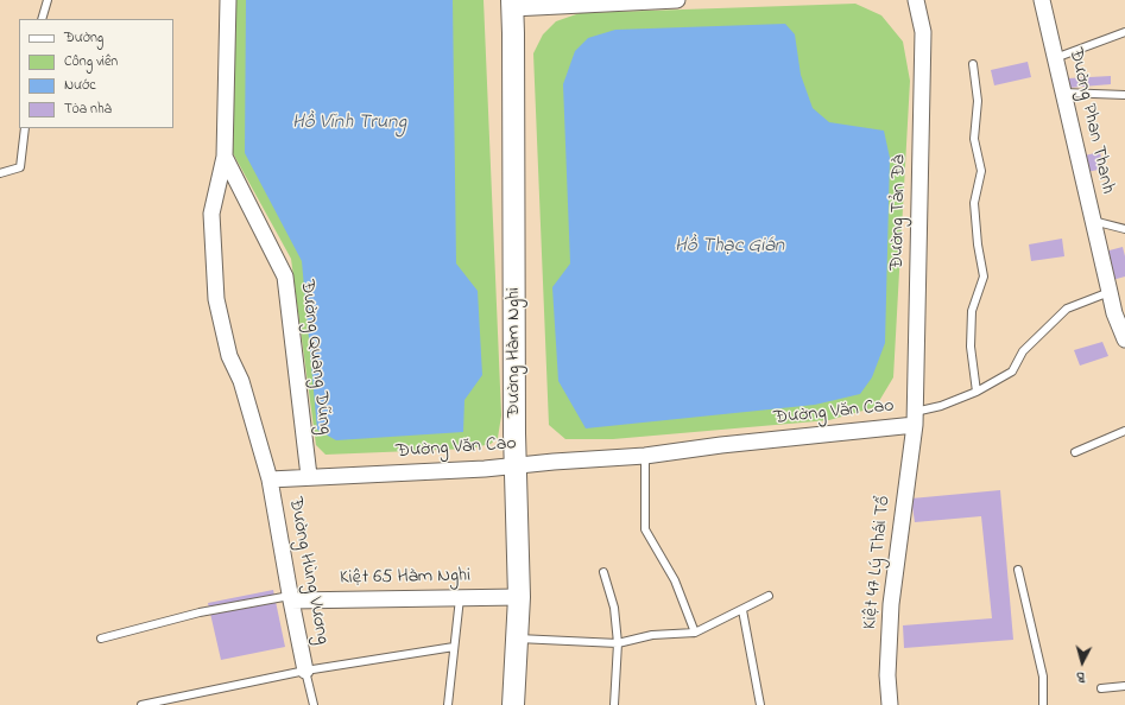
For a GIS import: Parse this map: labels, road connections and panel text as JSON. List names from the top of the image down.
{
  "streets": {
    "main road": ["Đường Hàm Nghi"],
    "street": [
      "Đường Phan Thanh",
      "Đường Tản Đà",
      "Đường Quang Dũng",
      "Đường Văn Cao",
      "Kiệt 47 Lý Thái Tổ",
      "Đường Hùng Vương",
      "Kiệt 65 Hàm Nghi"
    ]
  },
  "crossings": [
    ["Đường Tản Đà", "Đường Văn Cao"],
    ["Đường Tản Đà", "Kiệt 47 Lý Thái Tổ"],
    ["Đường Hàm Nghi", "Đường Văn Cao"],
    ["Đường Hàm Nghi", "Kiệt 65 Hàm Nghi"],
    ["Đường Quang Dũng", "Đường Văn Cao"],
    ["Đường Quang Dũng", "Đường Hùng Vương"],
    ["Đường Văn Cao", "Kiệt 47 Lý Thái Tổ"],
    ["Đường Văn Cao", "Đường Hùng Vương"],
    ["Đường Hùng Vương", "Kiệt 65 Hàm Nghi"]
  ],
  "water": ["Hồ Vĩnh Trung", "Hồ Thạc Gián"],
  "legend": [
    "Đường",
    "Công viên",
    "Nước",
    "Tòa nhà"
  ],
  "north": "bottom"
}
